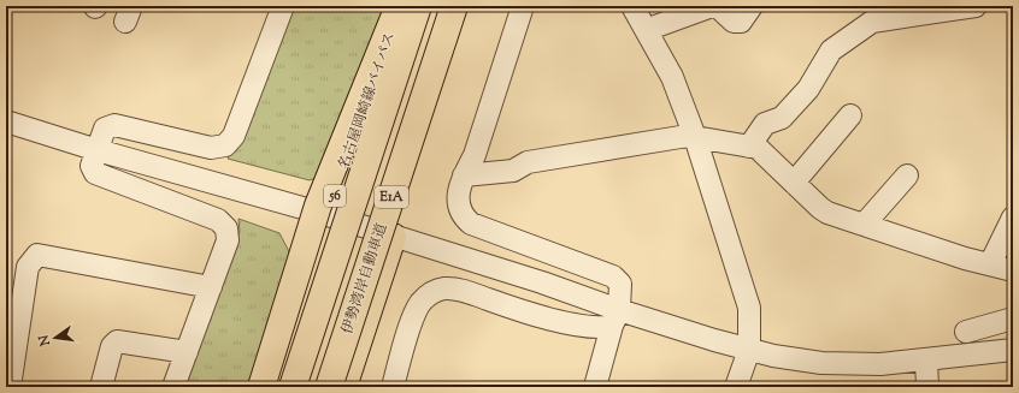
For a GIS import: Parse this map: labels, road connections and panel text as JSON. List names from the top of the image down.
{
  "streets": {
    "main road": [
      "名古屋岡崎線バイパス",
      "56",
      "E1A",
      "伊勢湾岸自動車道"
    ]
  },
  "north": "left"
}
